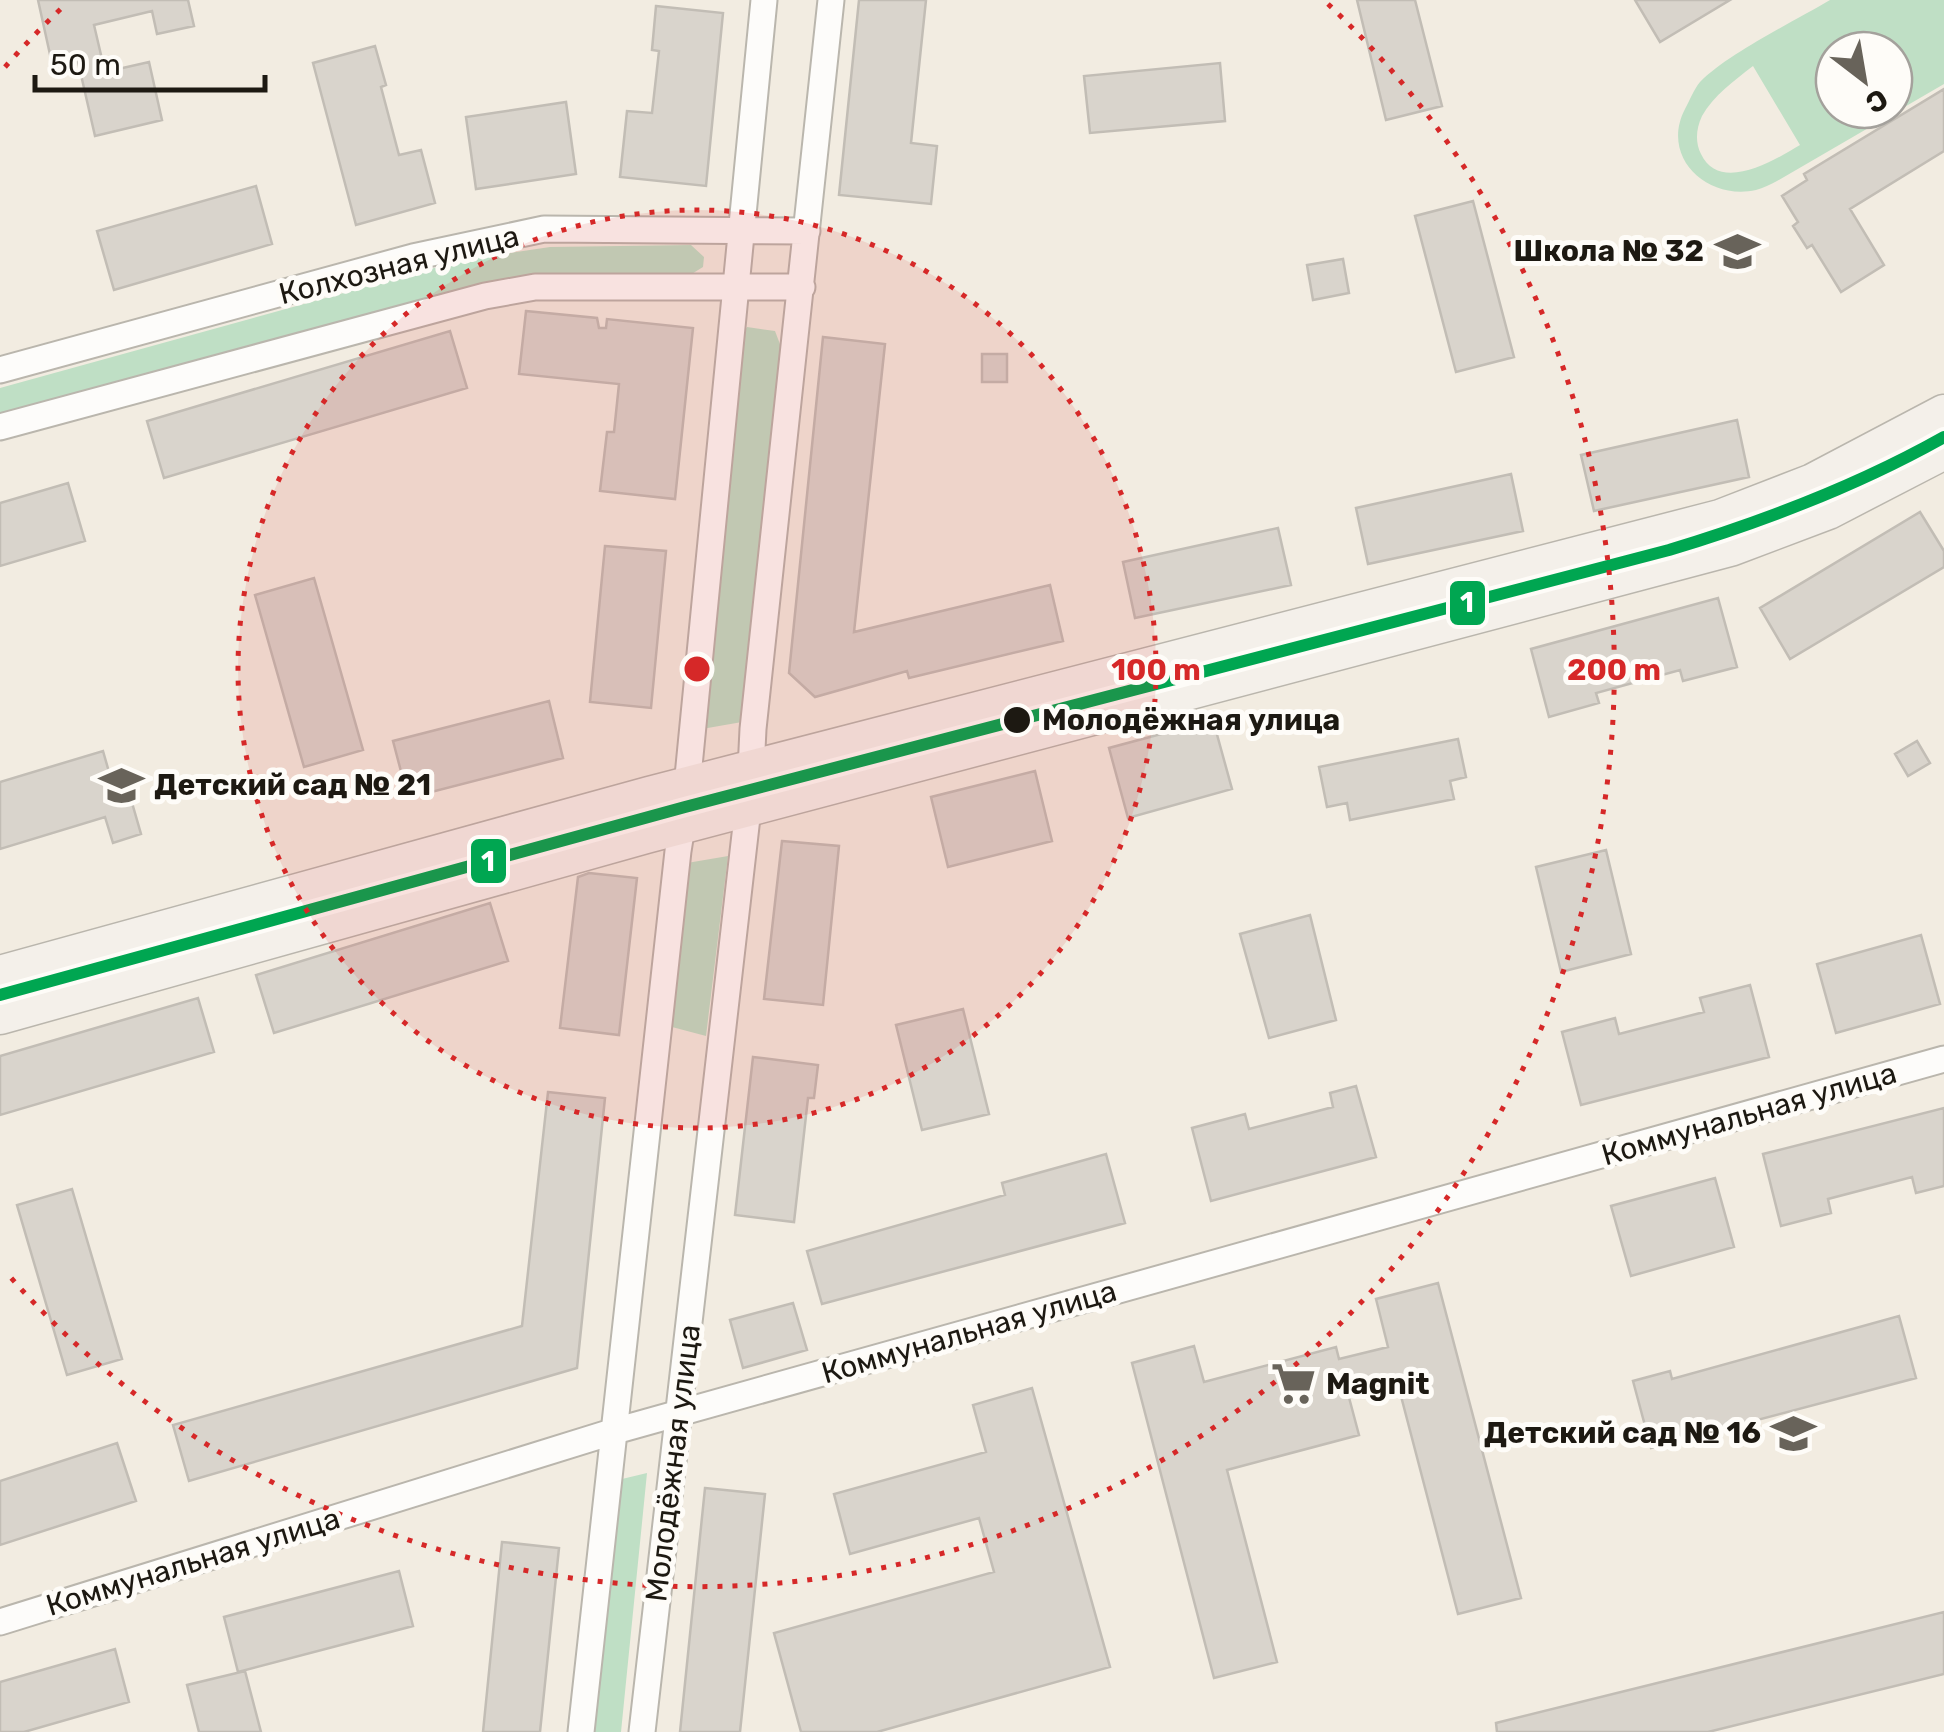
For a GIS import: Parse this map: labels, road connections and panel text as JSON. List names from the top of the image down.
{
  "streets": {
    "street": ["Колхозная улица", "Коммунальная улица", "Молодёжная улица"]
  },
  "crossings": [
    ["Колхозная улица", "Молодёжная улица"],
    ["Коммунальная улица", "Молодёжная улица"]
  ],
  "places": {
    "school or university": ["Школа № 32", "Детский сад № 21", "Детский сад № 16"],
    "other": ["Молодёжная улица"],
    "supermarket": ["Magnit"]
  },
  "lines": ["transit line 1"],
  "scale_bar": "50 m",
  "north": "bottom right",
  "rings": ["100 m", "200 m"]
}
